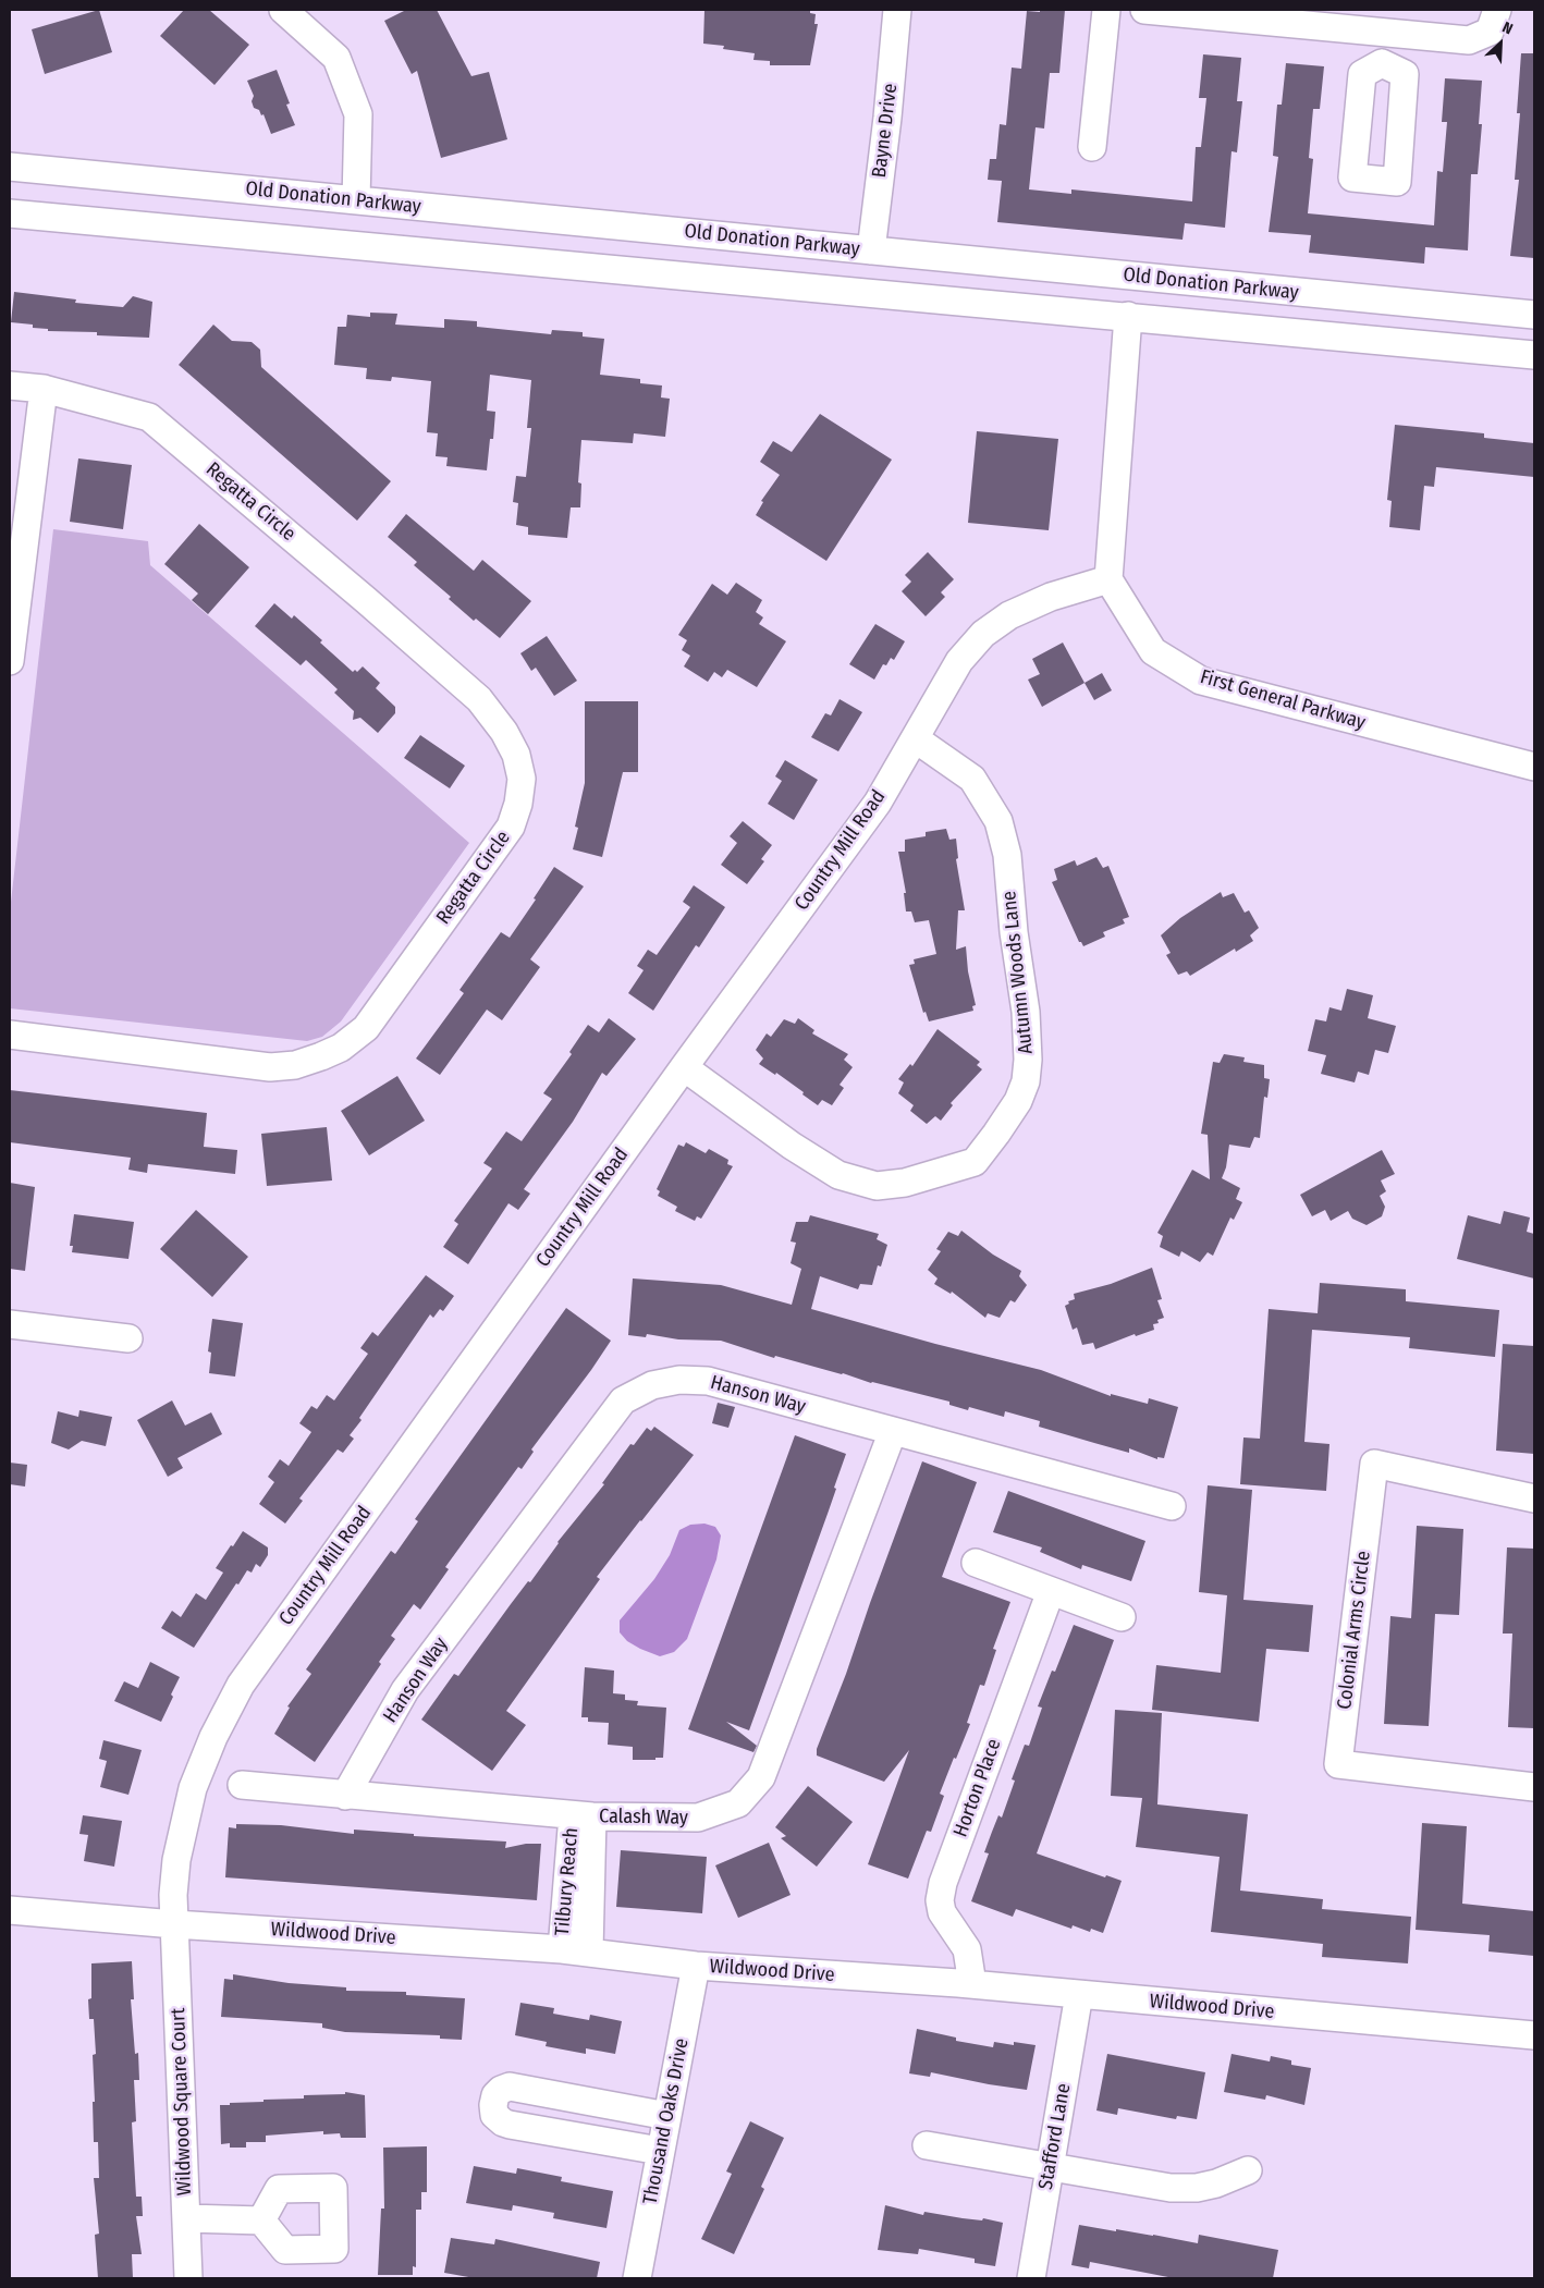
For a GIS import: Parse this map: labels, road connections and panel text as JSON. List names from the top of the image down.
{
  "streets": {
    "street": [
      "Bayne Drive",
      "Old Donation Parkway",
      "Regatta Circle",
      "First General Parkway",
      "Country Mill Road",
      "Autumn Woods Lane",
      "Hanson Way",
      "Colonial Arms Circle",
      "Horton Place",
      "Calash Way",
      "Tilbury Reach",
      "Wildwood Drive",
      "Wildwood Square Court",
      "Thousand Oaks Drive",
      "Stafford Lane"
    ]
  },
  "crossings": [
    ["Bayne Drive", "Old Donation Parkway"],
    ["First General Parkway", "Country Mill Road"],
    ["Country Mill Road", "Autumn Woods Lane"],
    ["Country Mill Road", "Wildwood Drive"],
    ["Country Mill Road", "Wildwood Square Court"],
    ["Hanson Way", "Calash Way"],
    ["Horton Place", "Wildwood Drive"],
    ["Calash Way", "Tilbury Reach"],
    ["Tilbury Reach", "Wildwood Drive"],
    ["Wildwood Drive", "Wildwood Square Court"],
    ["Wildwood Drive", "Thousand Oaks Drive"],
    ["Wildwood Drive", "Stafford Lane"]
  ],
  "north": "top right"
}
